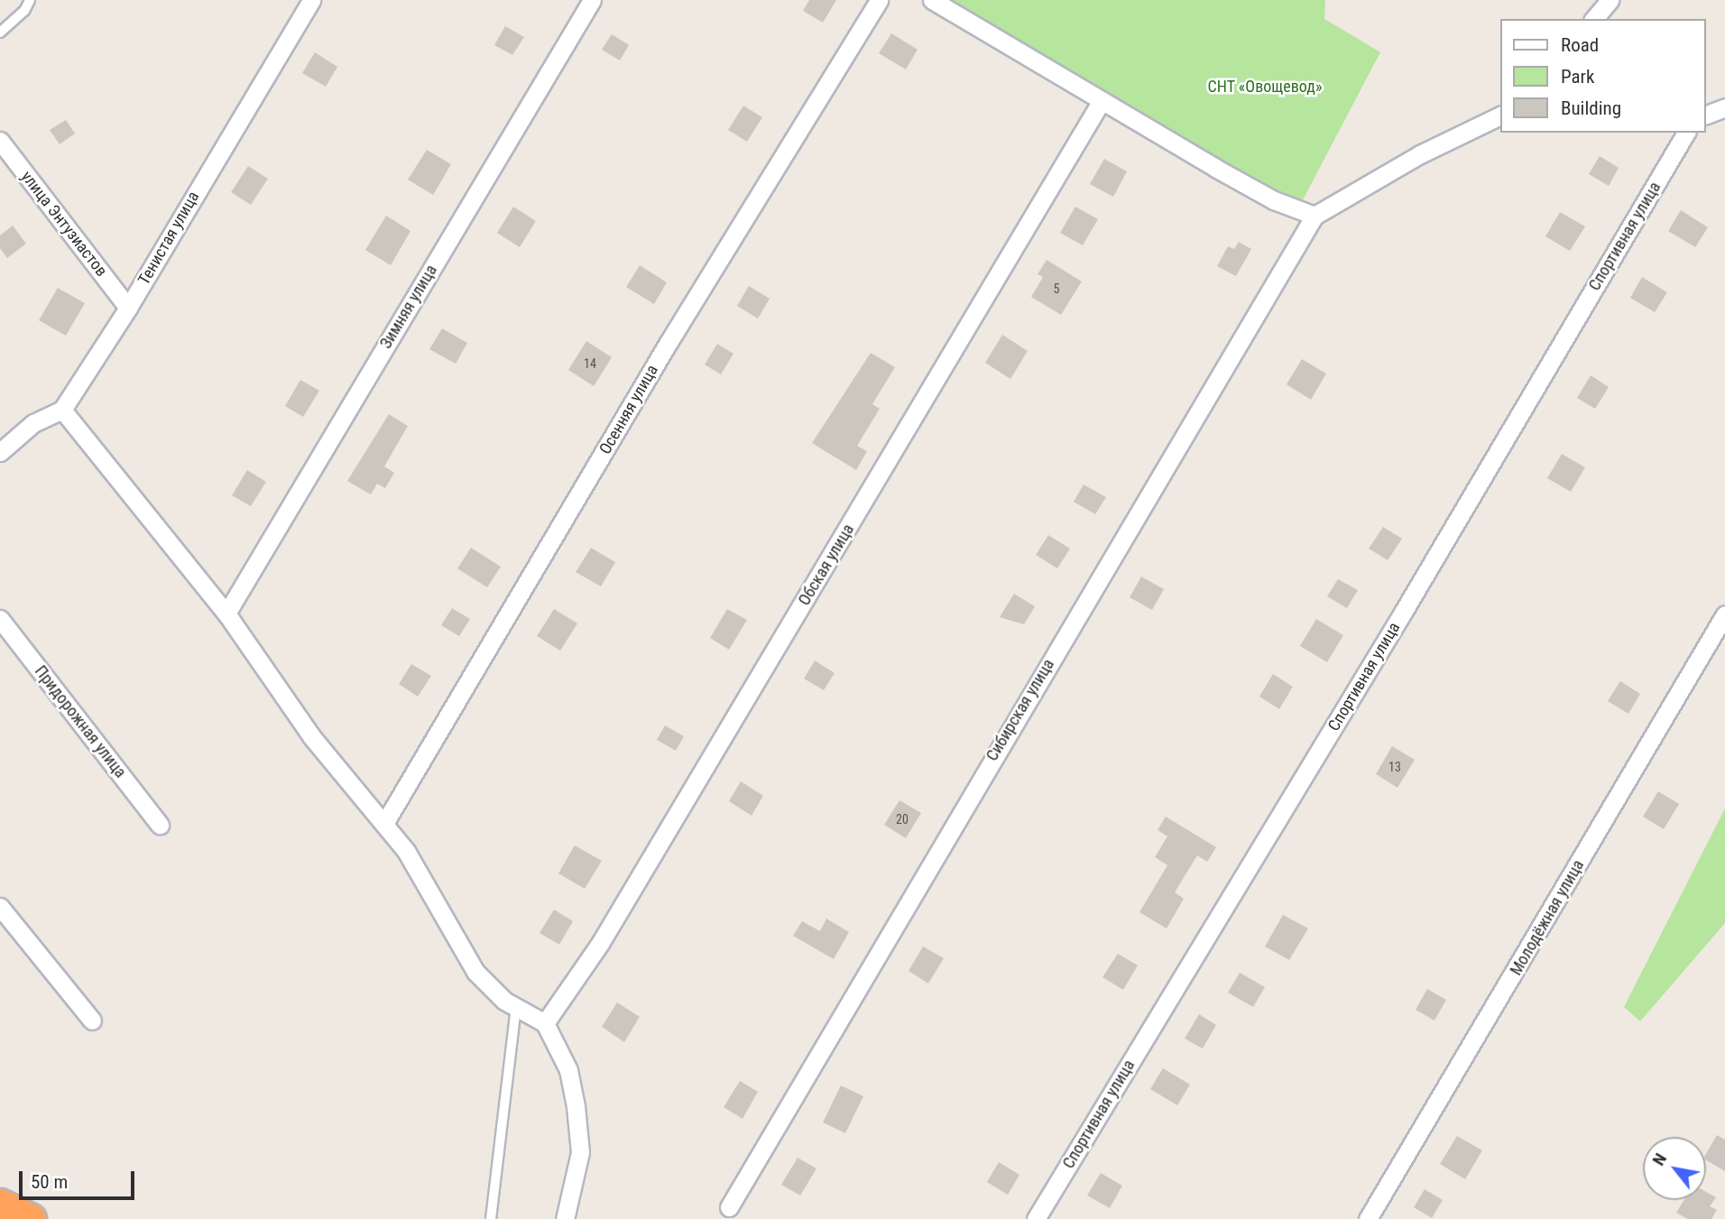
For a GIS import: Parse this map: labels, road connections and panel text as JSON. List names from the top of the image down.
{
  "streets": {
    "street": [
      "улица Энтузиастов",
      "Спортивная улица",
      "Тенистая улица",
      "Зимняя улица",
      "Осенняя улица",
      "Обская улица",
      "Сибирская улица",
      "Придорожная улица",
      "Молодёжная улица"
    ]
  },
  "crossings": [
    ["улица Энтузиастов", "Тенистая улица"]
  ],
  "parks": ["СНТ «Овощевод»"],
  "house_numbers": [
    "5",
    "14",
    "13",
    "20"
  ],
  "legend": ["Road", "Park", "Building"],
  "scale_bar": "50 m",
  "north": "top left"
}
